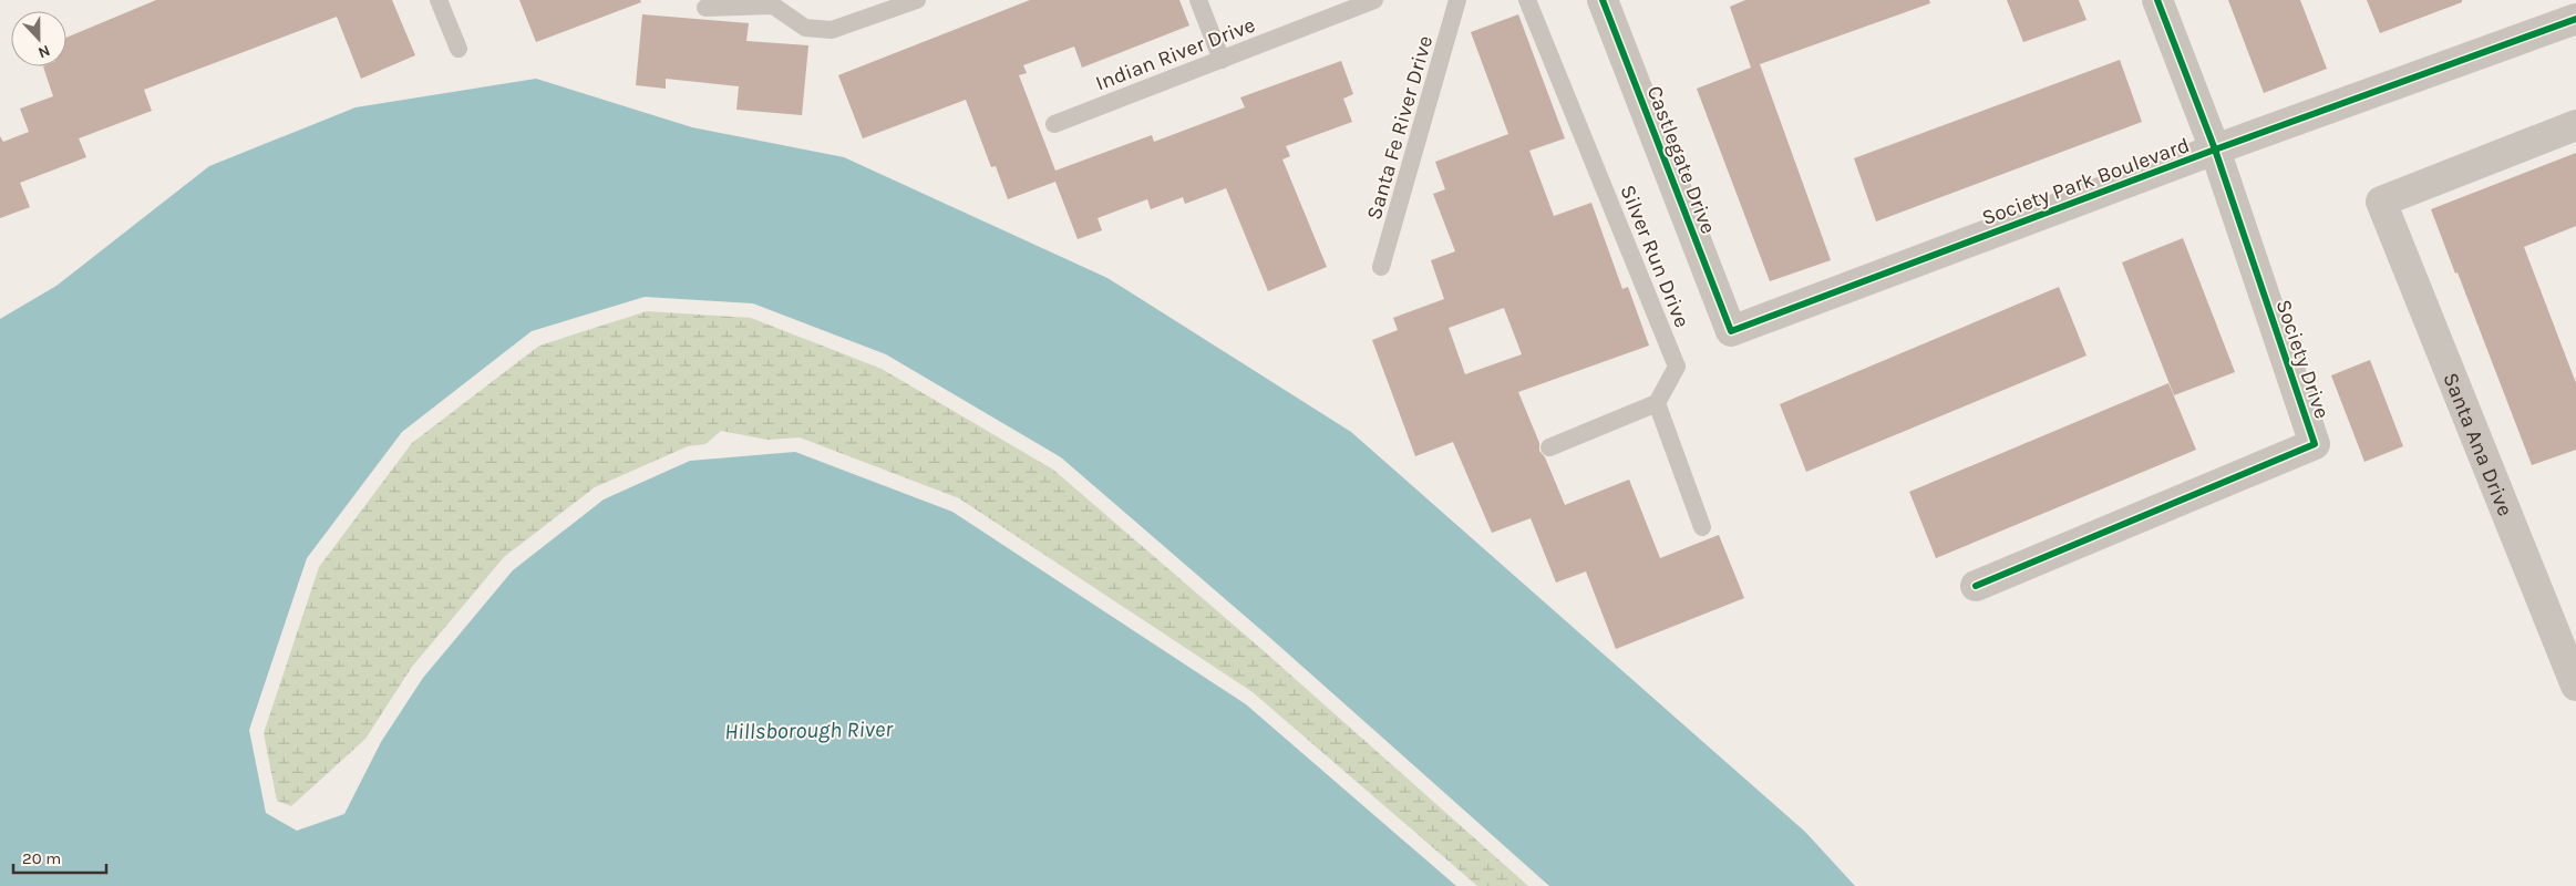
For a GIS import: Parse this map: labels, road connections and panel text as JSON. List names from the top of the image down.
{
  "streets": {
    "street": [
      "Castlegate Drive",
      "Society Park Boulevard",
      "Society Drive",
      "Santa Ana Drive"
    ],
    "lane": ["Indian River Drive", "Santa Fe River Drive", "Silver Run Drive"]
  },
  "crossings": [
    ["Castlegate Drive", "Society Park Boulevard"],
    ["Society Park Boulevard", "Society Drive"]
  ],
  "water": ["Hillsborough River"],
  "scale_bar": "20 m",
  "north": "bottom"
}
